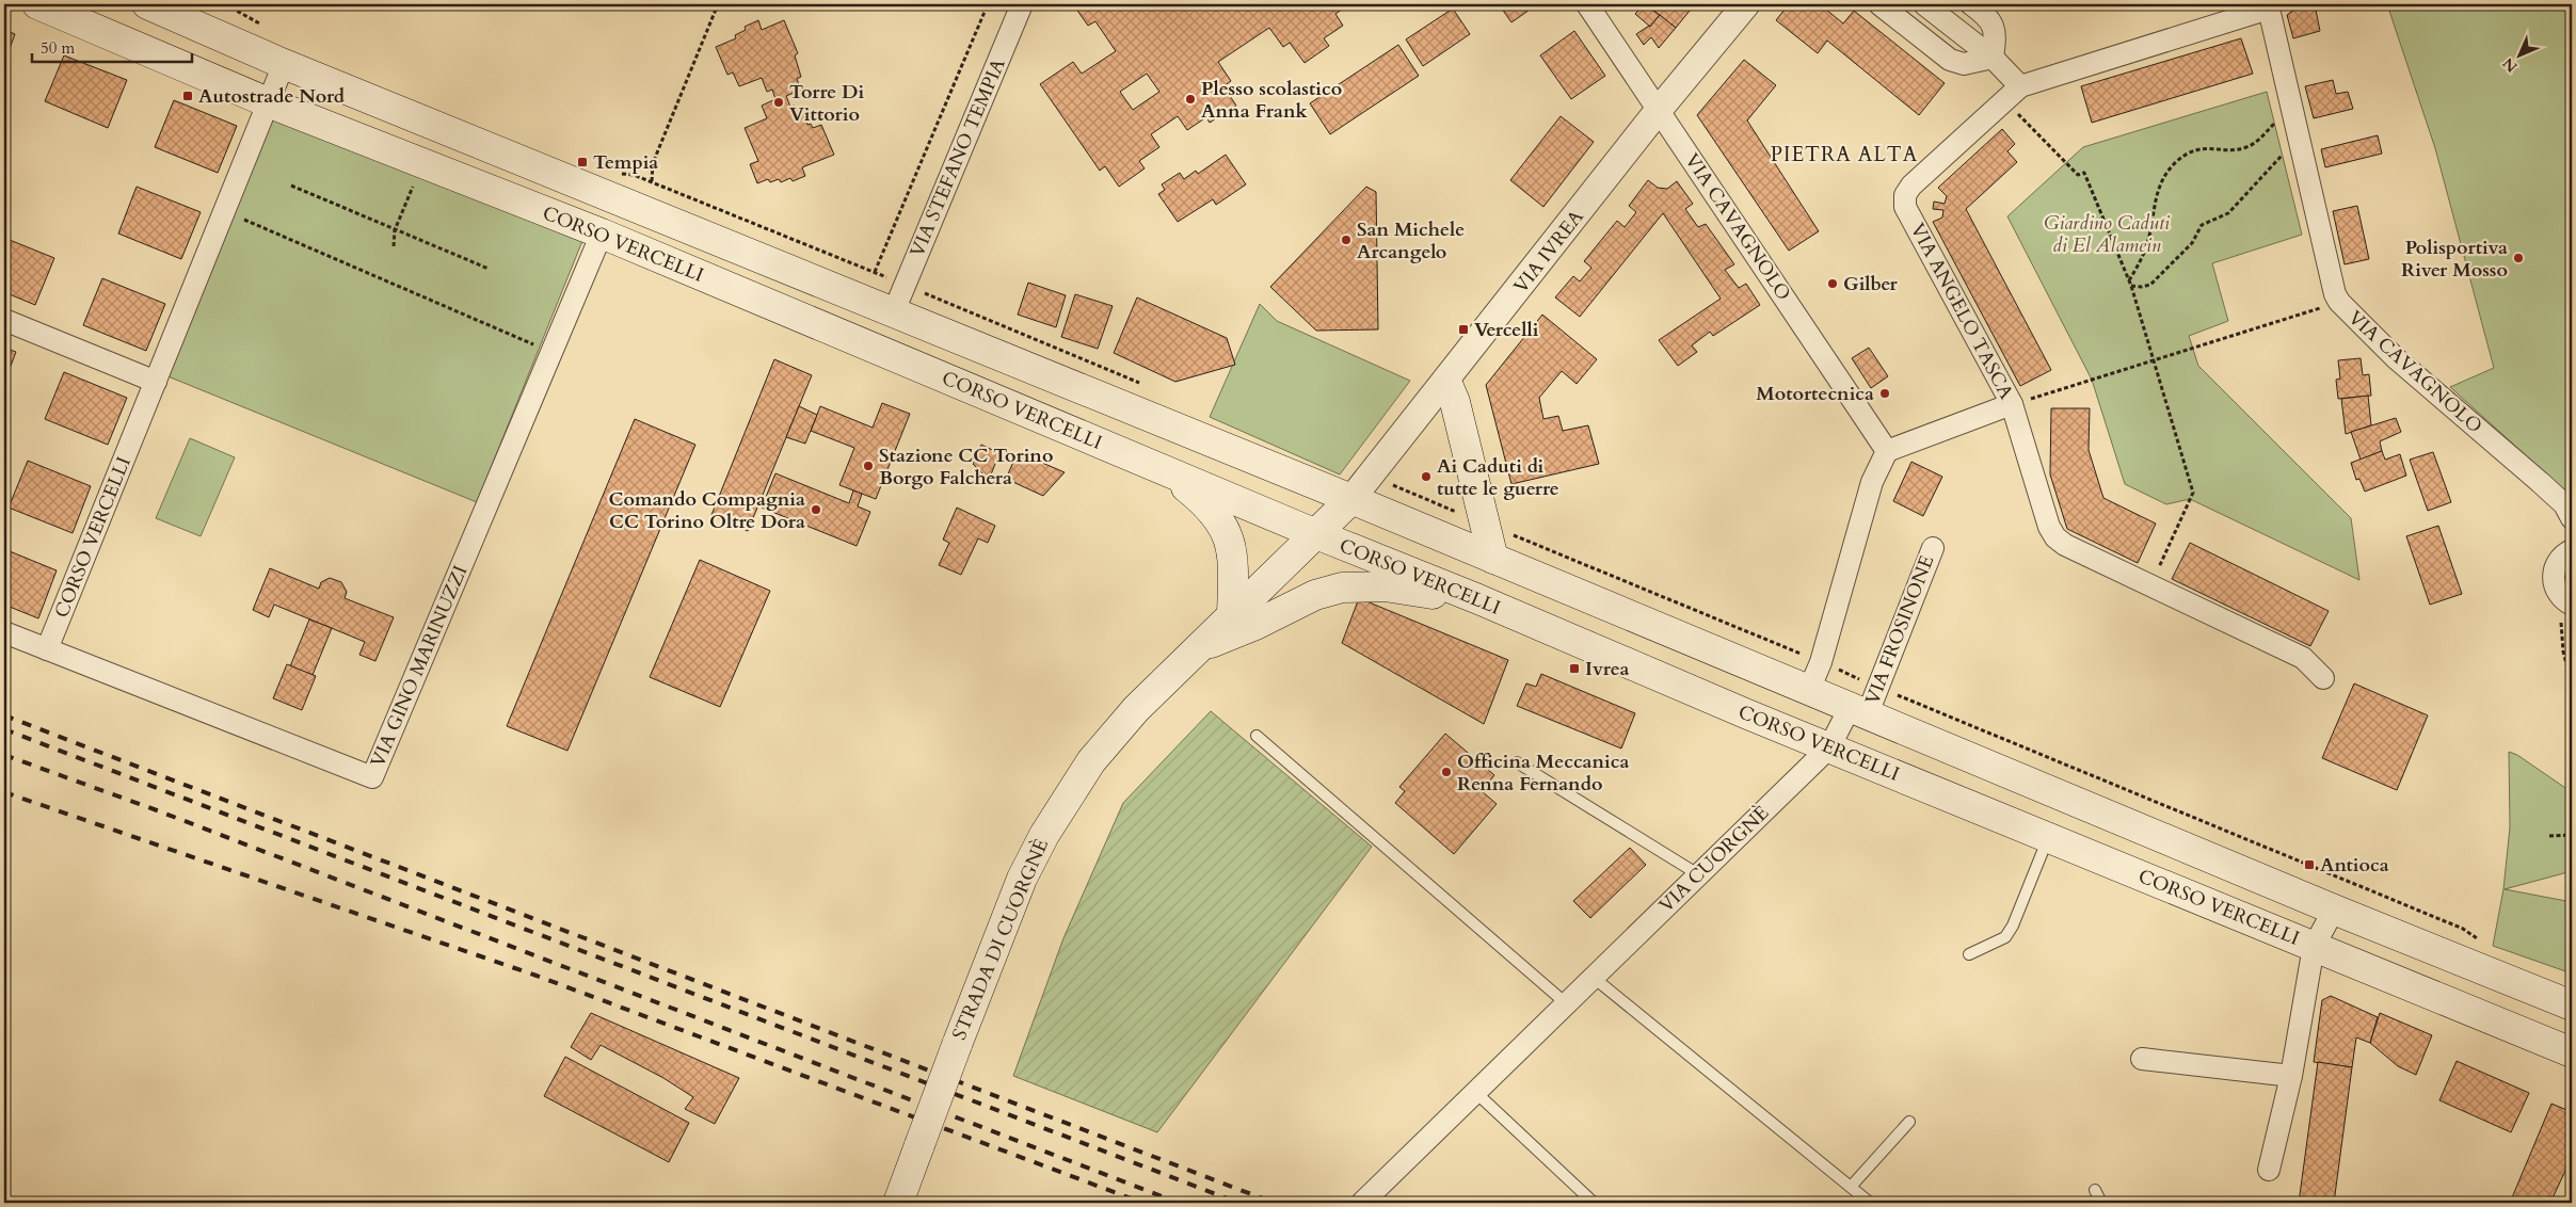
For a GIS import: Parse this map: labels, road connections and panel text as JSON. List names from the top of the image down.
{
  "streets": {
    "main road": ["CORSO VERCELLI", "STRADA DI CUORGNÈ"],
    "street": [
      "VIA STEFANO TEMPIA",
      "VIA CAVAGNOLO",
      "VIA IVREA",
      "VIA ANGELO TASCA",
      "VIA FROSINONE",
      "VIA GINO MARINUZZI",
      "VIA CUORGNÈ"
    ]
  },
  "crossings": [
    ["VIA CAVAGNOLO", "VIA IVREA"],
    ["VIA CAVAGNOLO", "VIA ANGELO TASCA"],
    ["CORSO VERCELLI", "VIA GINO MARINUZZI"],
    ["CORSO VERCELLI", "VIA CUORGNÈ"],
    ["CORSO VERCELLI", "STRADA DI CUORGNÈ"],
    ["VIA IVREA", "STRADA DI CUORGNÈ"],
    ["VIA FROSINONE", "VIA CUORGNÈ"]
  ],
  "districts": ["PIETRA ALTA"],
  "parks": ["Giardino Caduti di El Alamein"],
  "places": {
    "transit": [
      "Autostrade Nord",
      "Tempia",
      "Vercelli",
      "Ivrea",
      "Antioca"
    ],
    "other": [
      "Plesso scolastico Anna Frank",
      "Torre Di Vittorio",
      "San Michele Arcangelo",
      "Polisportiva River Mosso",
      "Gilber",
      "Motortecnica",
      "Stazione CC Torino Borgo Falchera",
      "Ai Caduti di tutte le guerre",
      "Comando Compagnia CC Torino Oltre Dora",
      "Officina Meccanica Renna Fernando"
    ]
  },
  "scale_bar": "50 m",
  "north": "bottom left"
}
